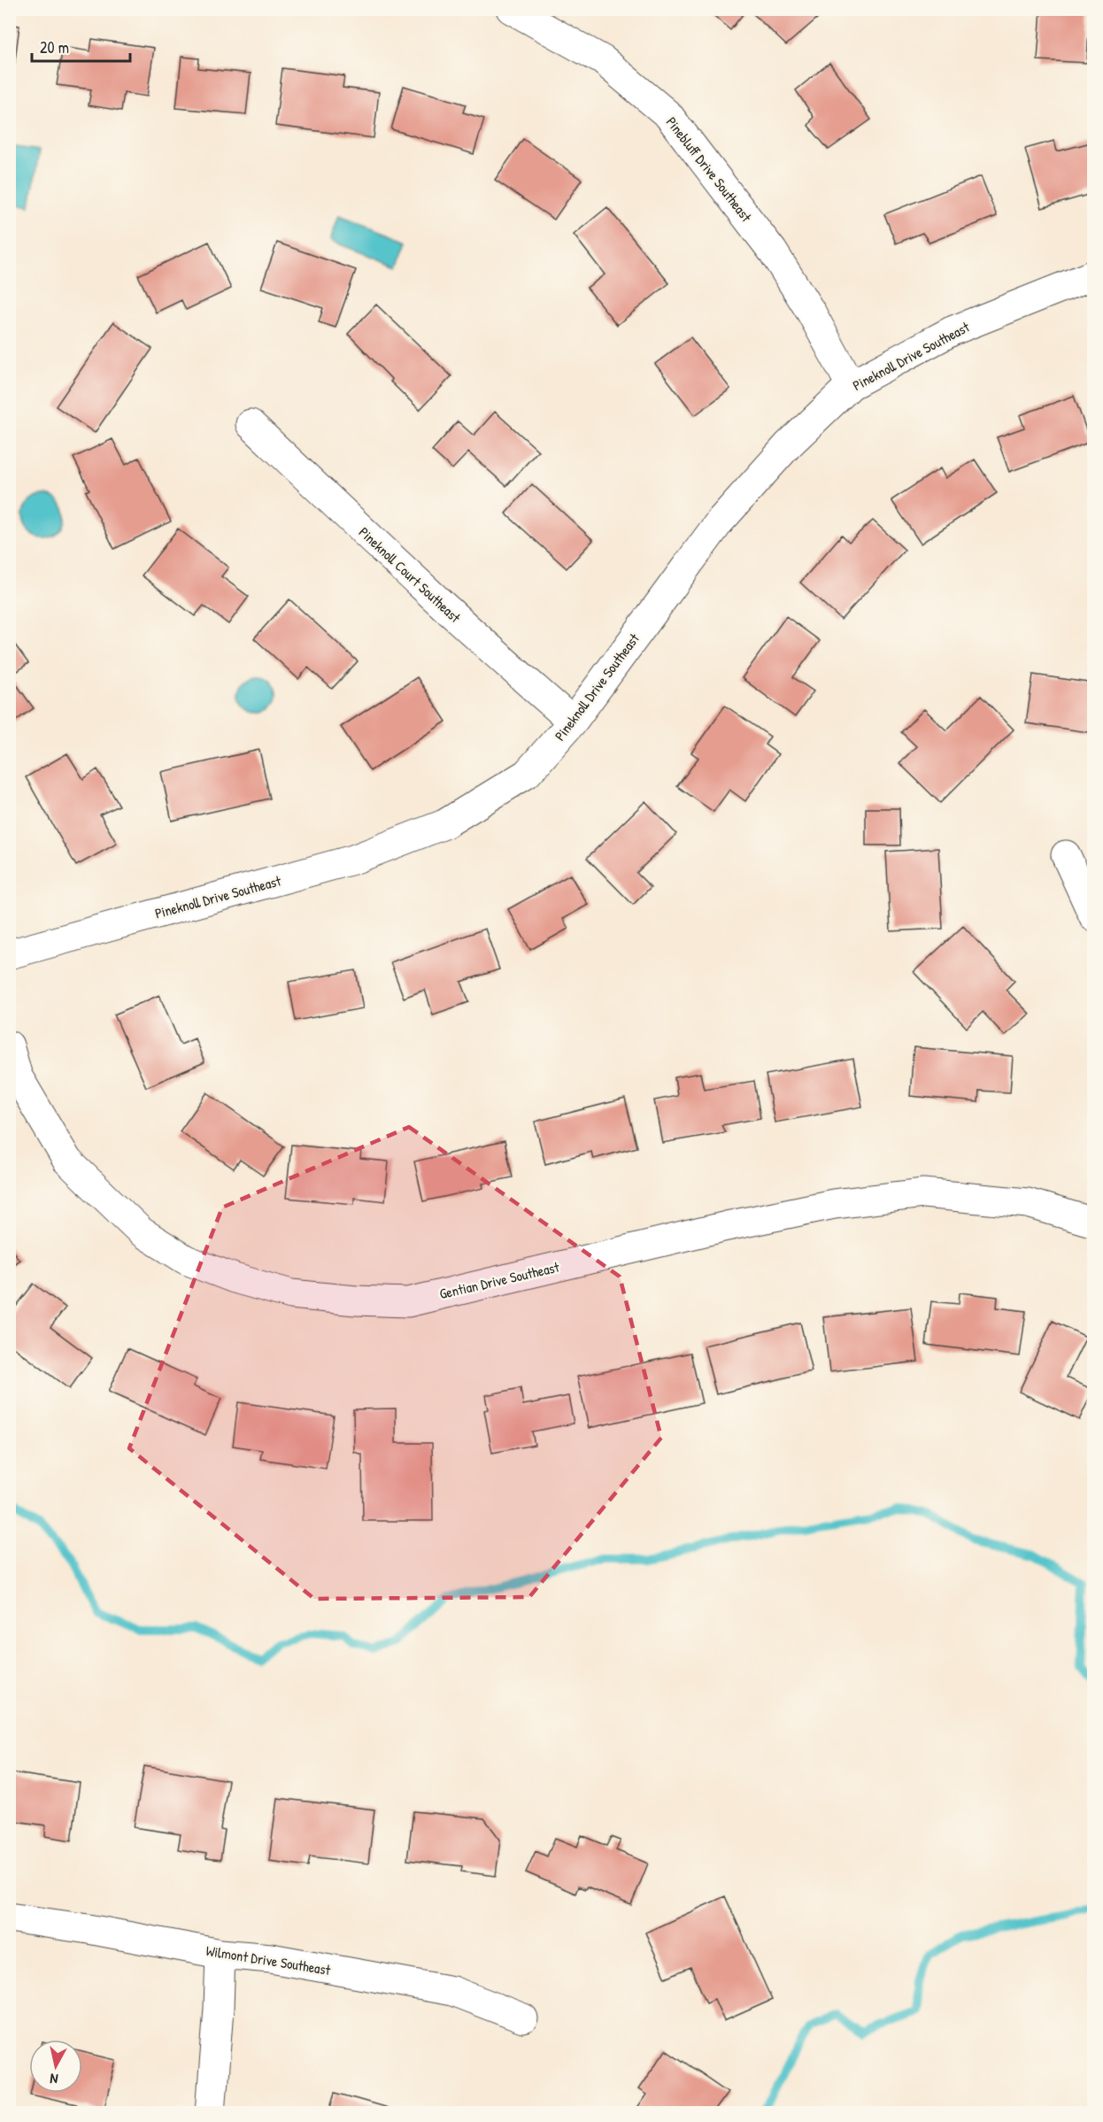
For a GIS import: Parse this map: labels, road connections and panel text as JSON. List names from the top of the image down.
{
  "streets": {
    "street": [
      "Pinebluff Drive Southeast",
      "Pineknoll Drive Southeast",
      "Pineknoll Court Southeast",
      "Gentian Drive Southeast",
      "Wilmont Drive Southeast"
    ]
  },
  "crossings": [
    ["Pinebluff Drive Southeast", "Pineknoll Drive Southeast"],
    ["Pineknoll Drive Southeast", "Pineknoll Court Southeast"]
  ],
  "scale_bar": "20 m",
  "north": "bottom"
}
